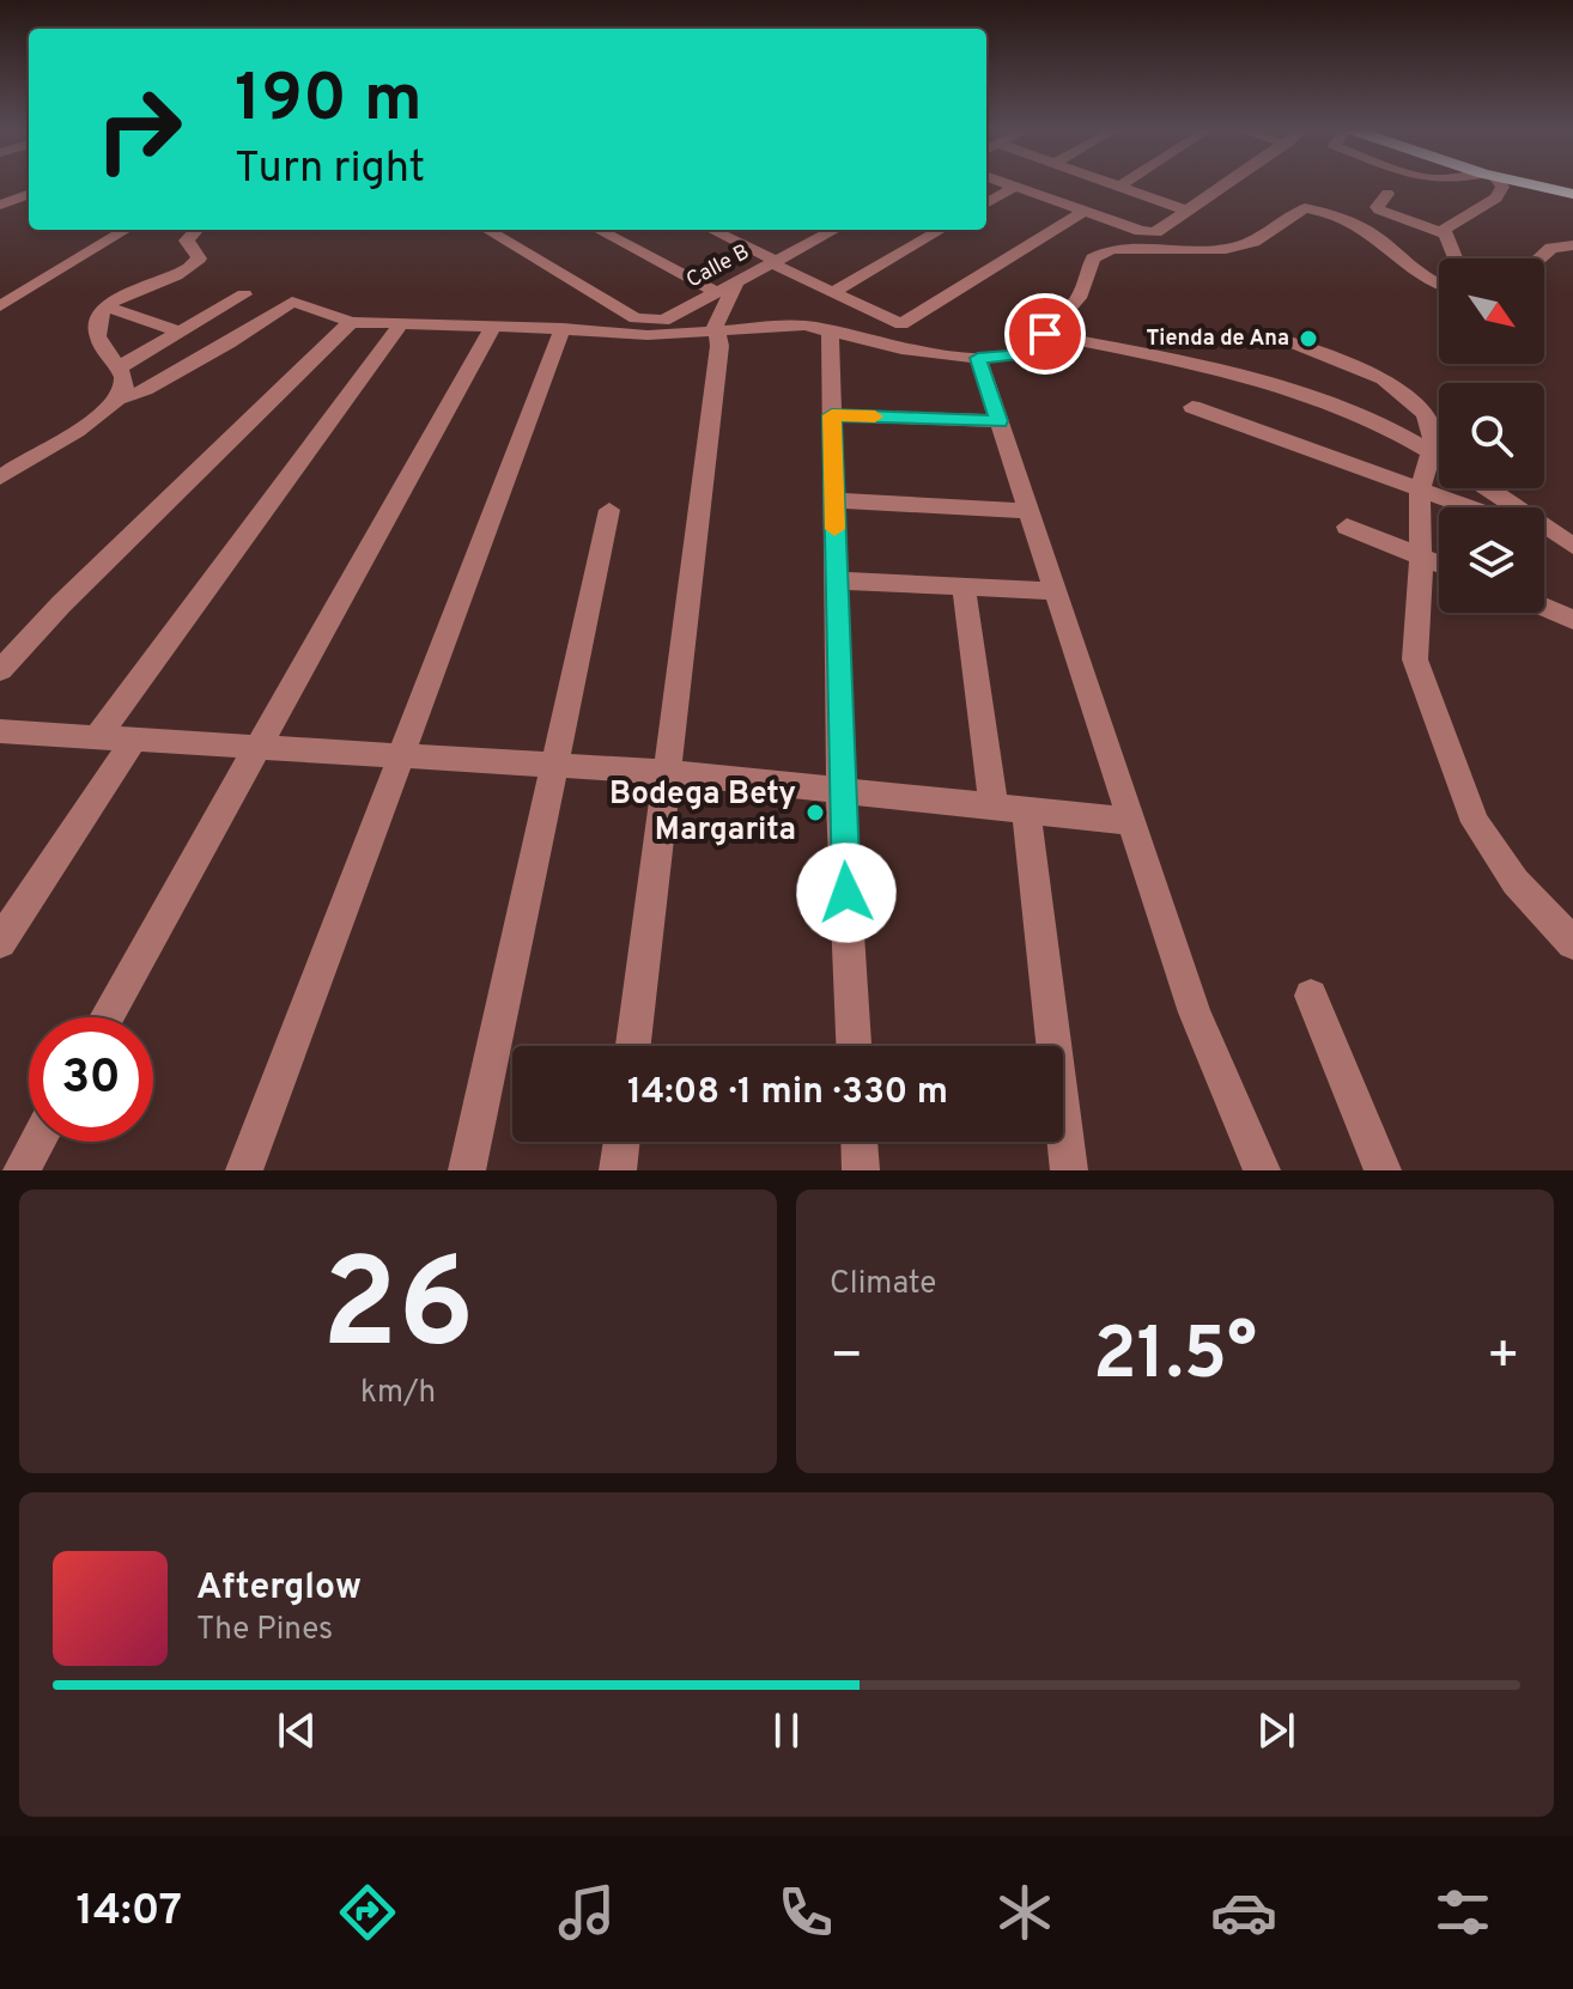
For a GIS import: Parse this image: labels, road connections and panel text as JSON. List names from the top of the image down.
{
  "streets": {
    "street": ["Calle B"]
  },
  "places": ["Tienda de Ana", "Bodega Bety Margarita"],
  "north": "bottom right",
  "page": {
    "turn": ["190 m", "Turn right"],
    "limit": "30",
    "trip": "14:08 · 1 min · 330 m",
    "tile": [
      ["26", "km/h"],
      "Climate"
    ],
    "heat": ["−", "21.5°", "+"],
    "song": ["Afterglow", "The Pines"],
    "tabs": "14:07"
  }
}
